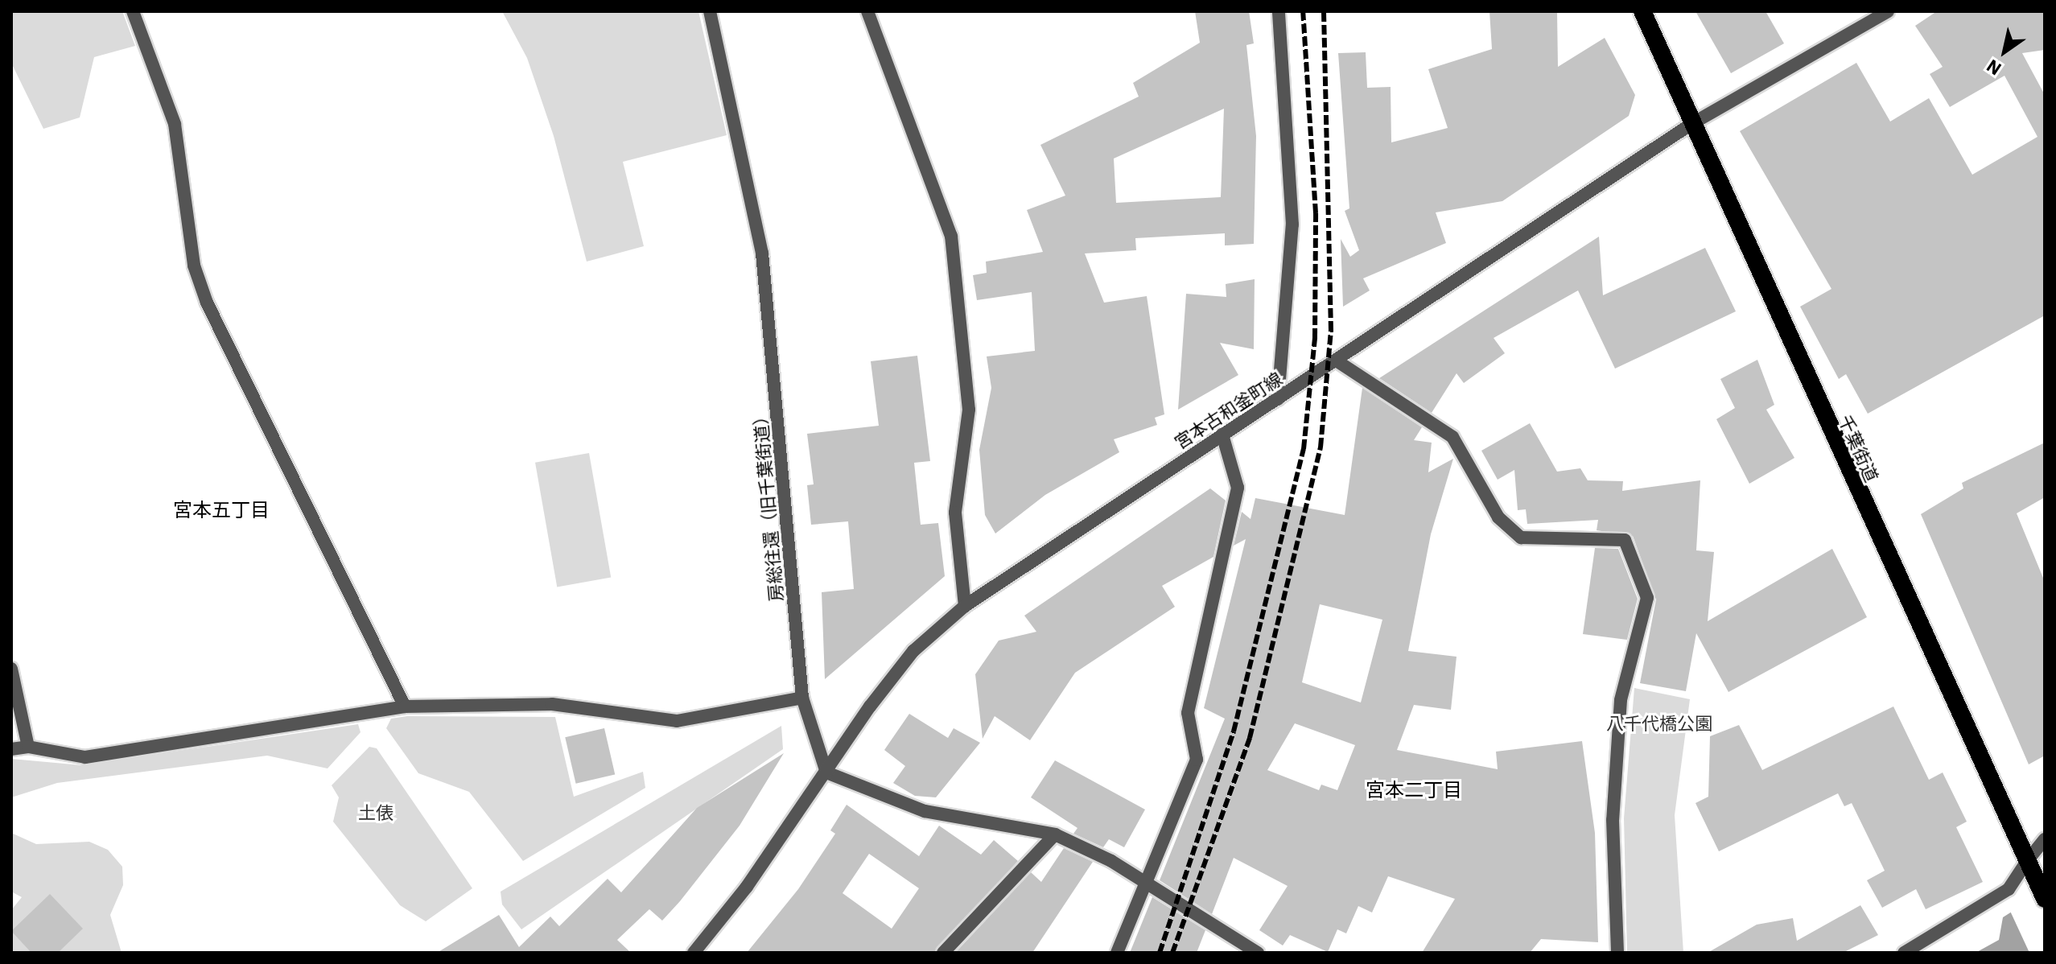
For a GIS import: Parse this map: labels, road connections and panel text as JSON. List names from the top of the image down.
{
  "streets": {
    "highway": ["千葉街道"],
    "street": ["宮本古和釜町線", "房総往還（旧千葉街道）"]
  },
  "crossings": [
    ["宮本古和釜町線", "千葉街道"],
    ["宮本古和釜町線", "房総往還（旧千葉街道）"]
  ],
  "districts": ["宮本五丁目", "宮本二丁目"],
  "parks": ["八千代橋公園", "土俵"],
  "north": "bottom left"
}
